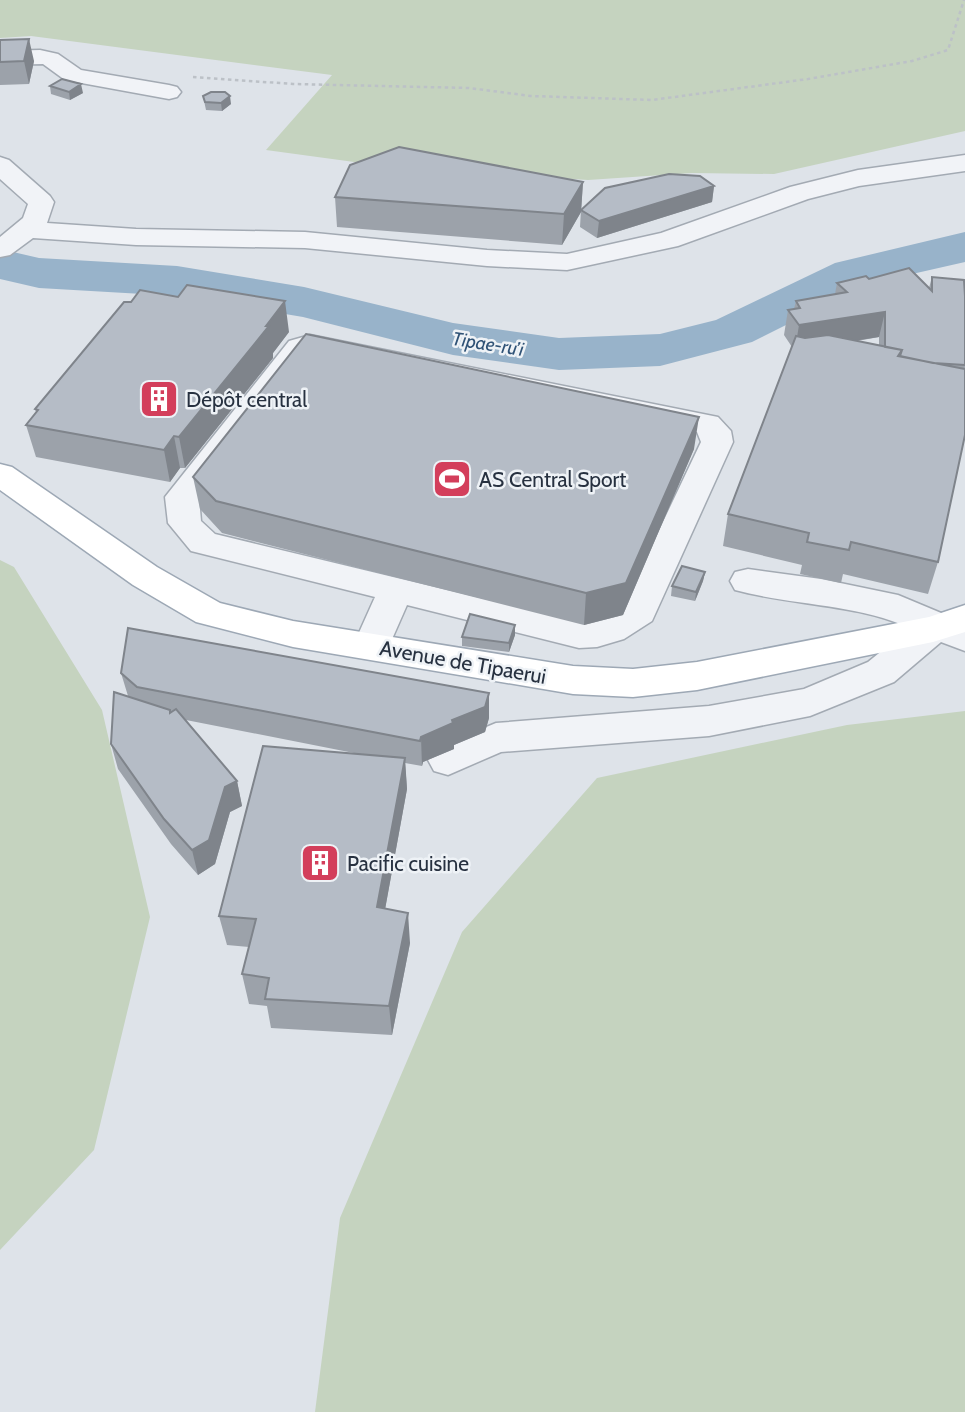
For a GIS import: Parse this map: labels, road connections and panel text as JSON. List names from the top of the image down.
{
  "streets": {
    "main road": ["Avenue de Tipaerui"]
  },
  "water": ["Tipae-ru’i"],
  "places": {
    "building": ["Dépôt central", "Pacific cuisine"],
    "sports": ["AS Central Sport"]
  }
}
